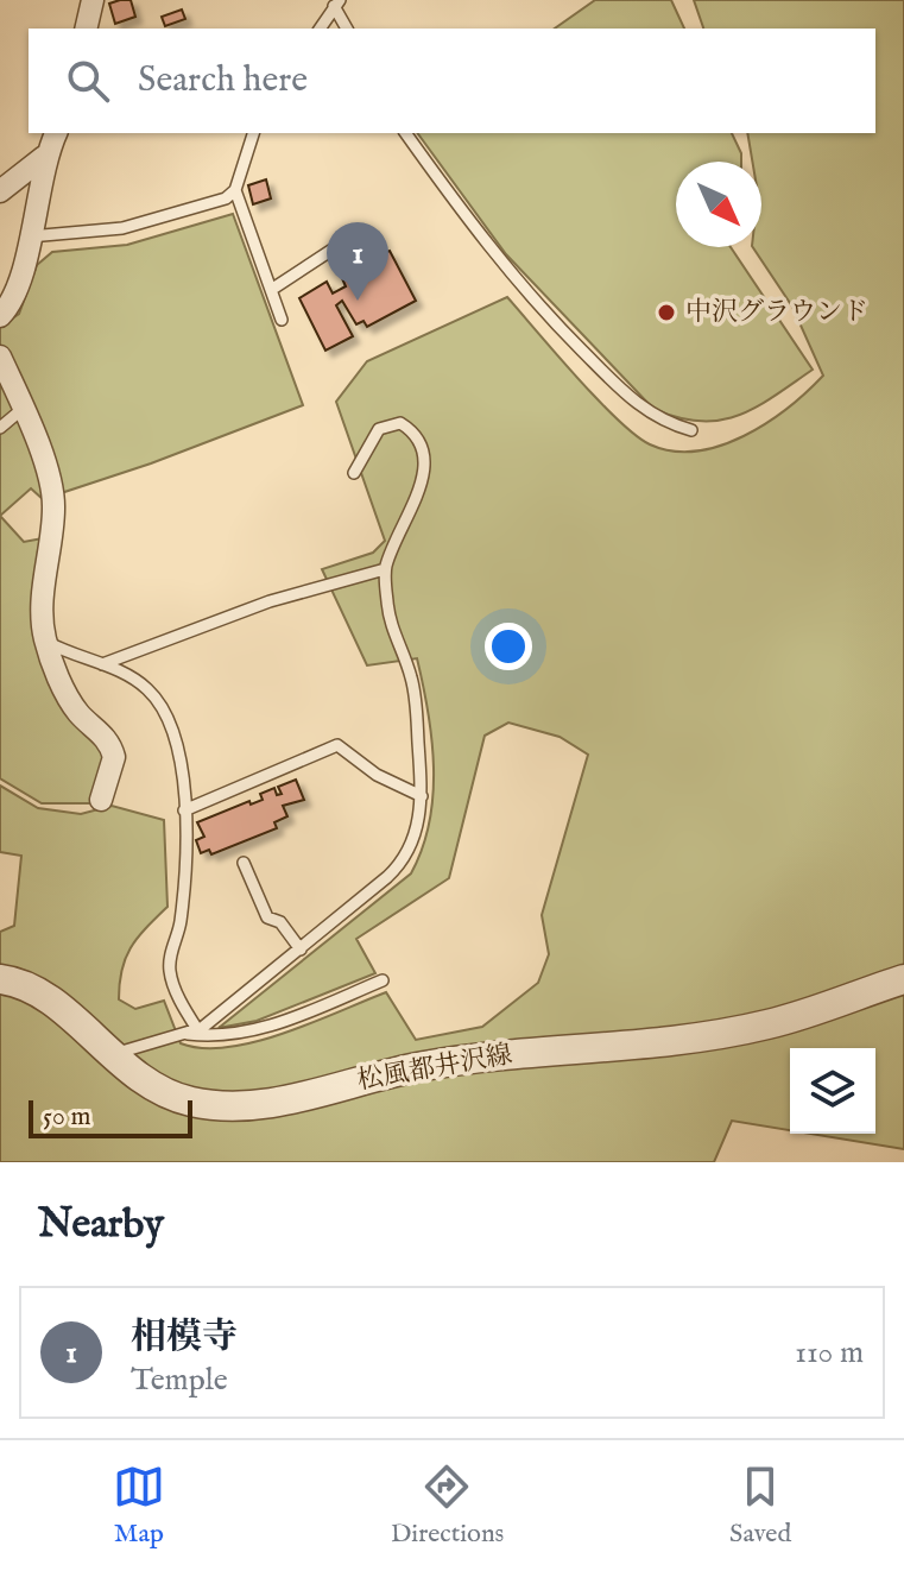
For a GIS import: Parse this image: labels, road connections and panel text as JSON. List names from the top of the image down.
{
  "streets": {
    "street": ["松風都井沢線"]
  },
  "places": ["中沢グラウンド"],
  "scale_bar": "50 m",
  "north": "bottom right",
  "page": {
    "search": "Search here",
    "pins": "1",
    "scale": "50 m",
    "heading": "Nearby",
    "list": [
      {
        "mark": "1",
        "name": "相模寺",
        "note": "Temple",
        "value": "110 m"
      }
    ],
    "nav": ["Map", "Directions", "Saved"]
  }
}
